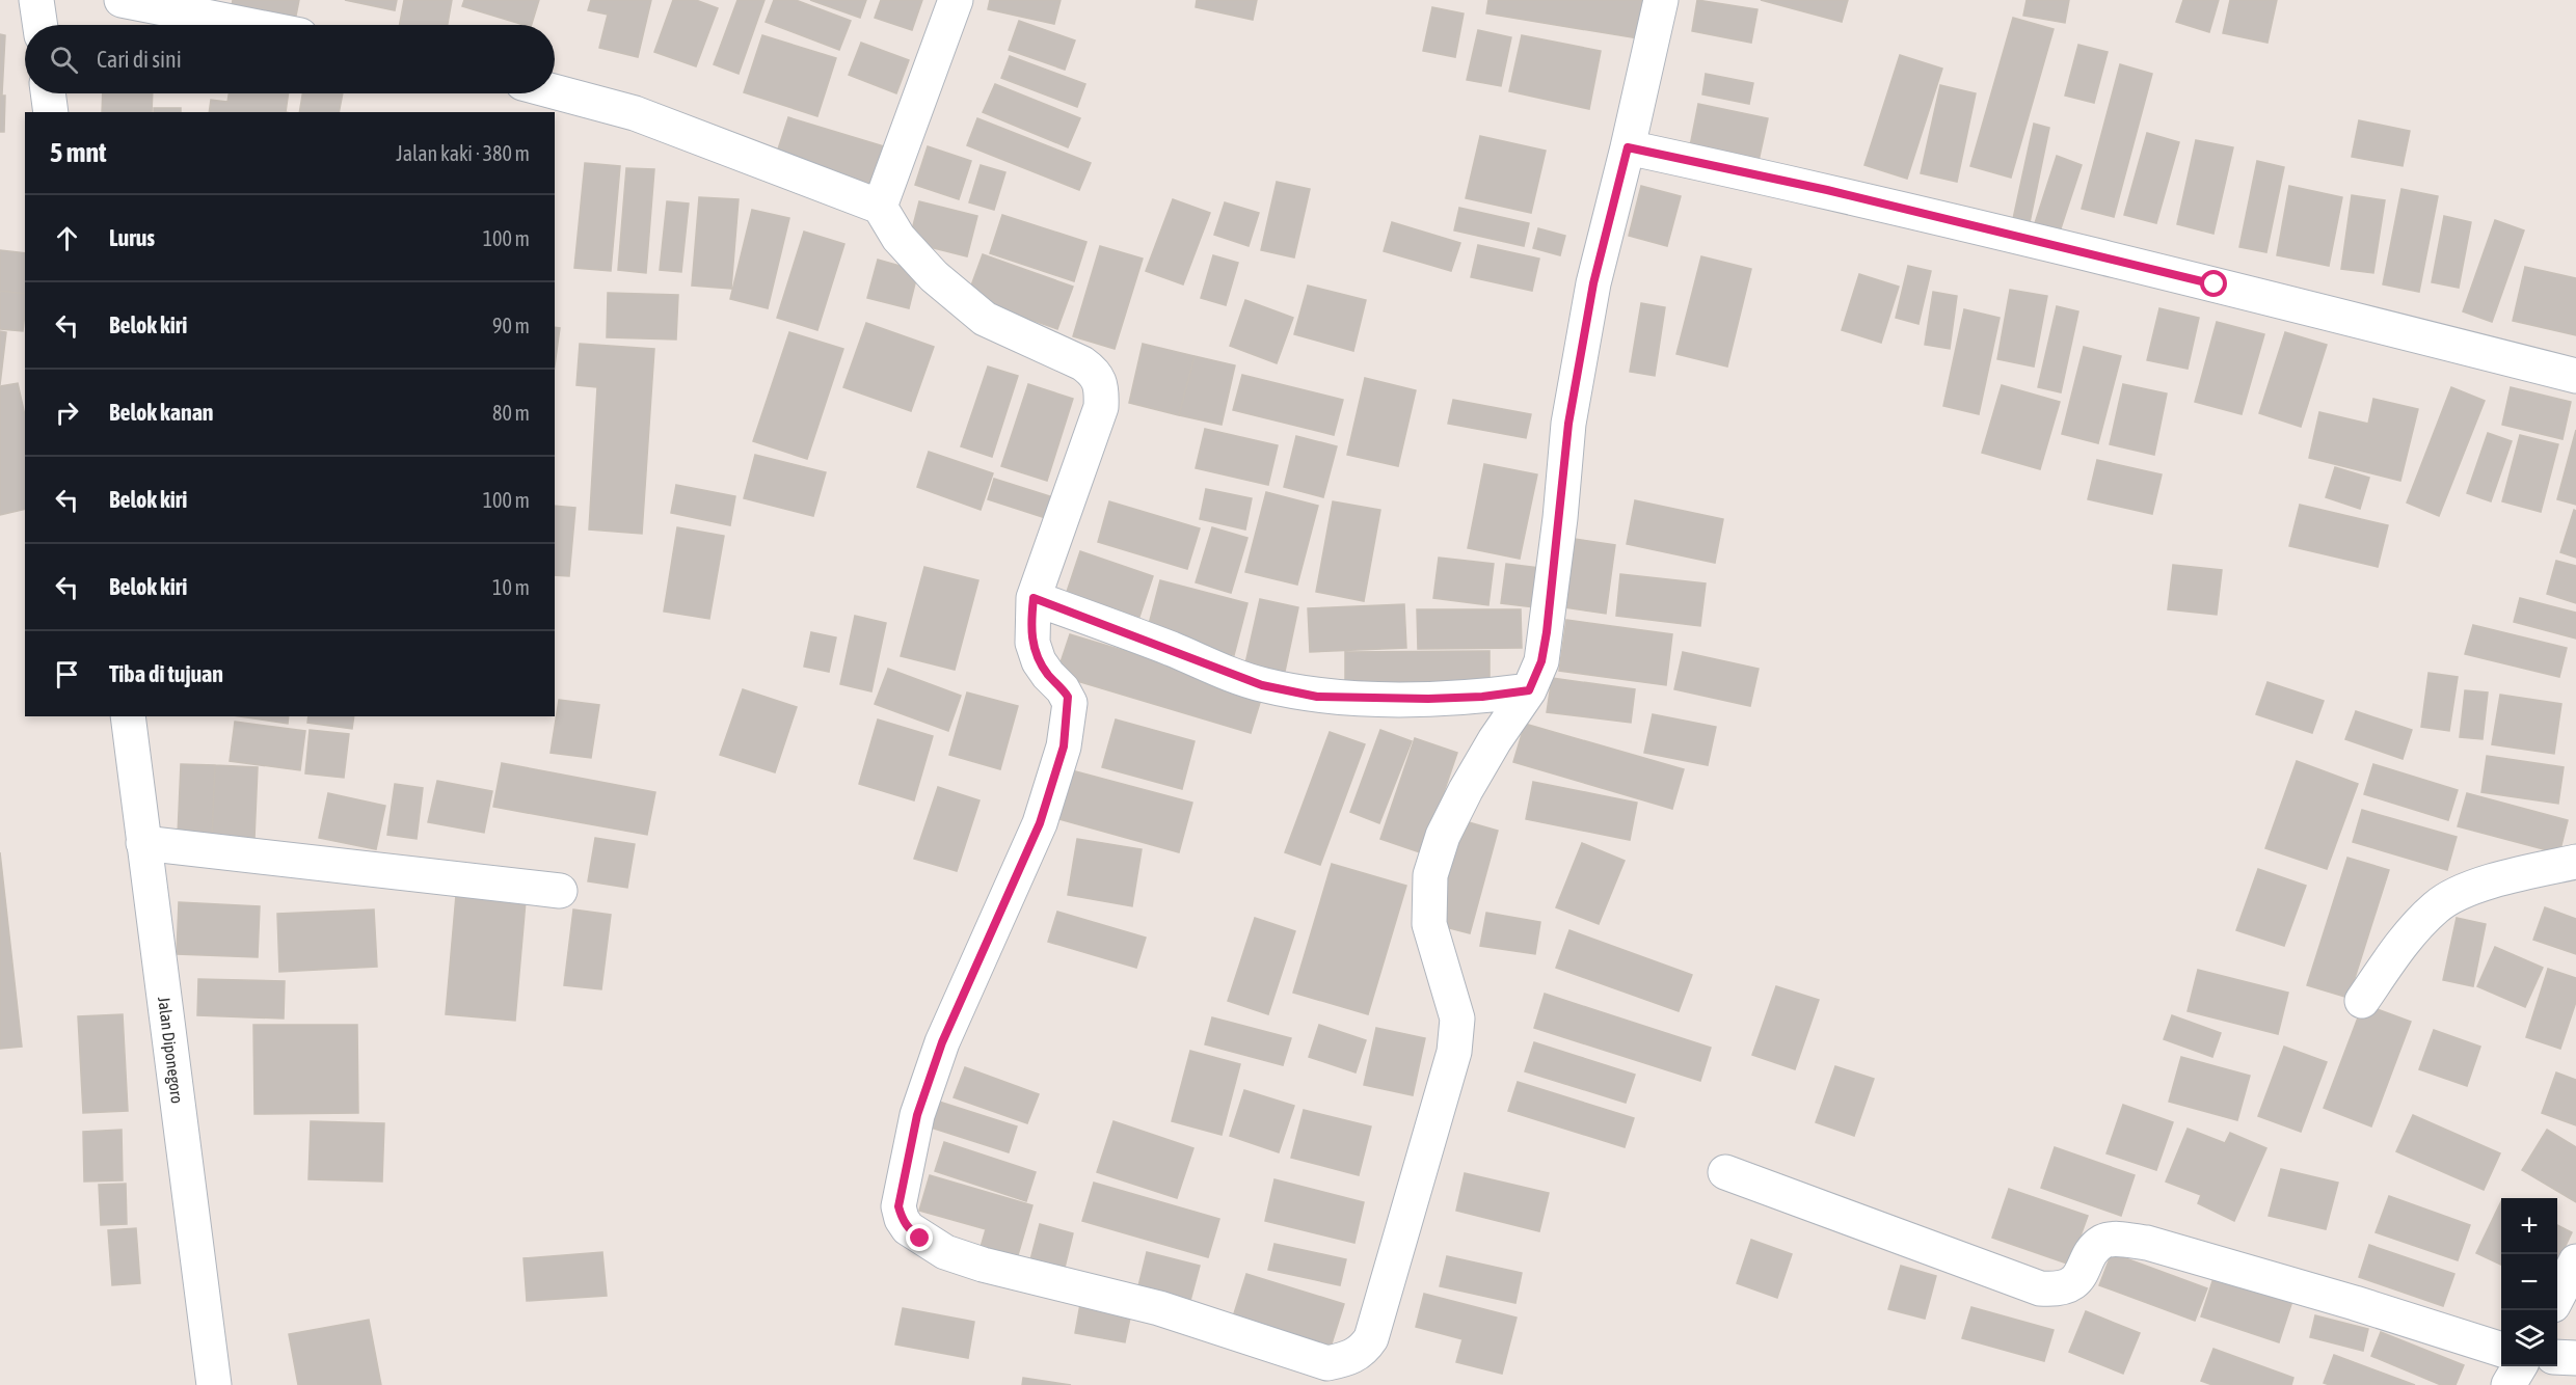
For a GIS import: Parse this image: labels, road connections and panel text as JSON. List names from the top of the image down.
{
  "streets": {
    "street": ["Jalan Diponegoro"]
  },
  "page": {
    "search": "Cari di sini",
    "heading": ["5 mnt", "Jalan kaki · 380 m"],
    "list": [
      ["Lurus", "100 m"],
      ["Belok kiri", "90 m"],
      ["Belok kanan", "80 m"],
      ["Belok kiri", "100 m"],
      ["Belok kiri", "10 m"],
      "Tiba di tujuan"
    ],
    "map_buttons": ["+", "−"]
  }
}
